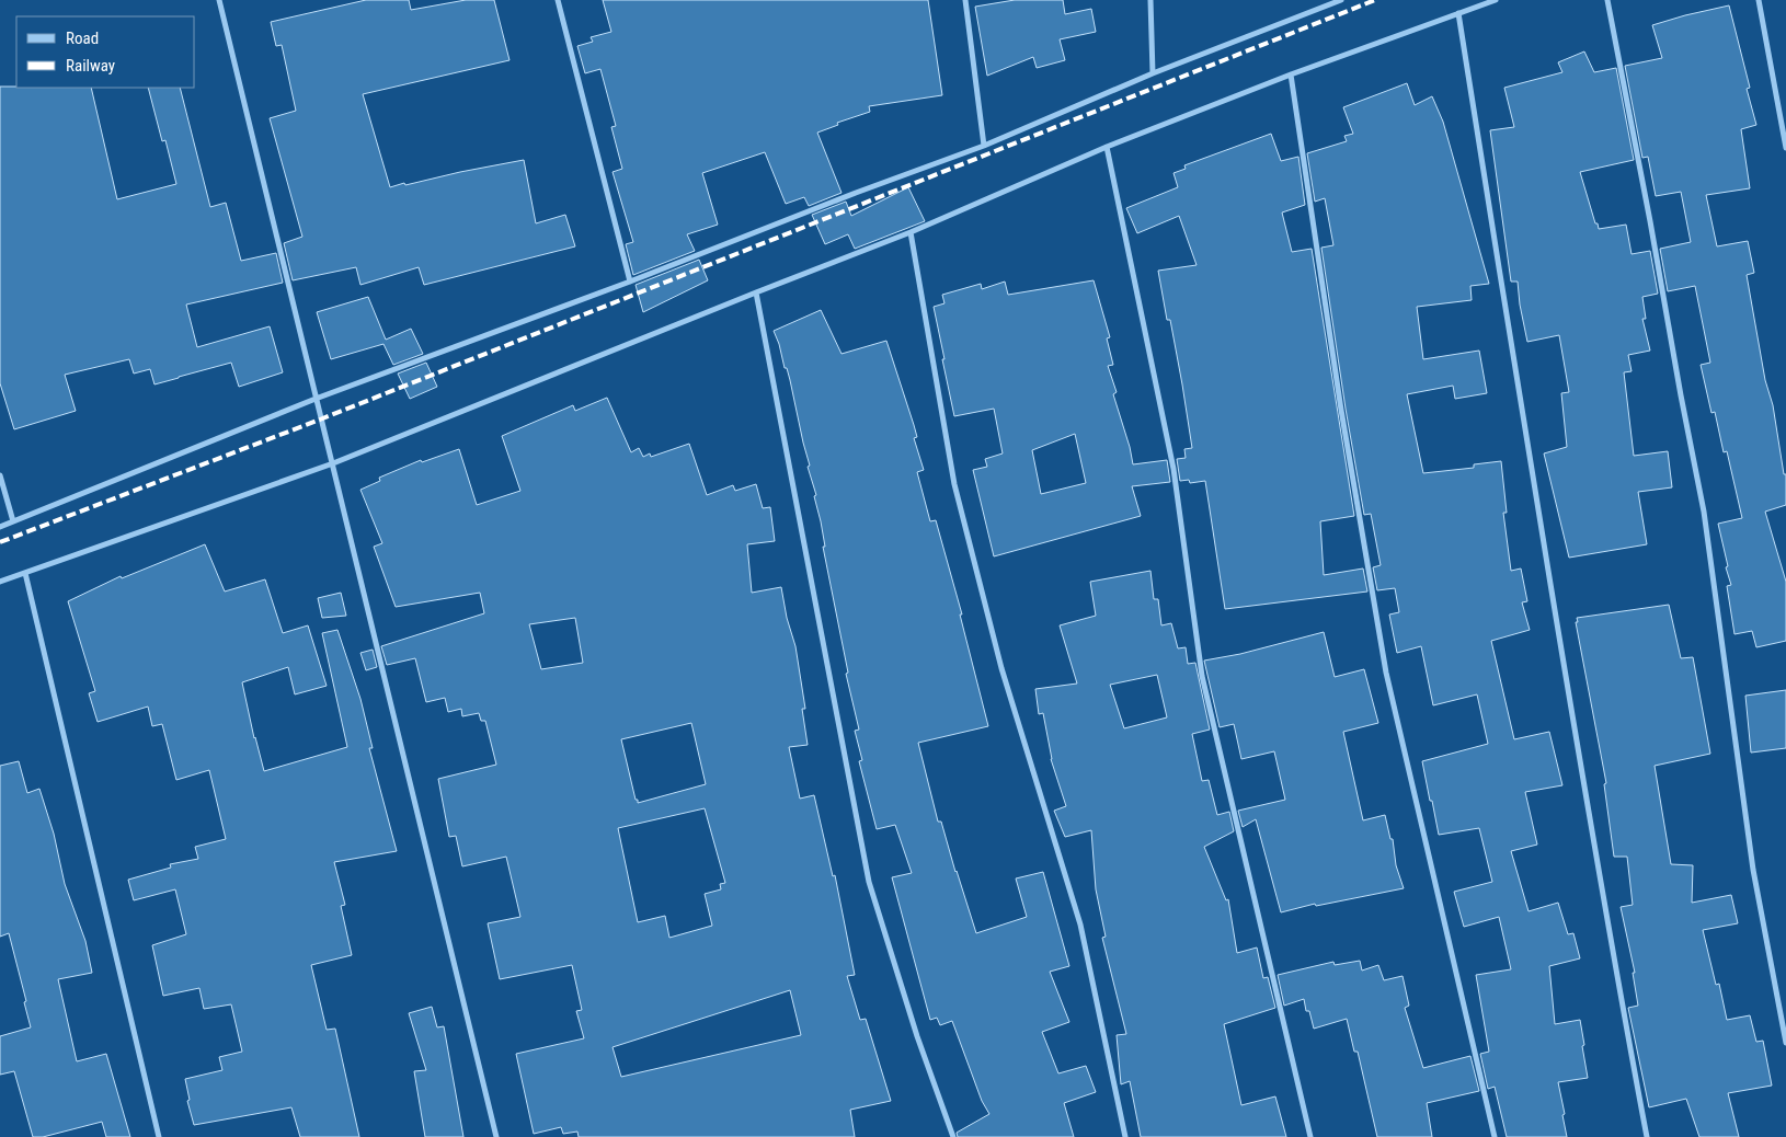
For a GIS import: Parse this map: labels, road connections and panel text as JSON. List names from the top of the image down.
{
  "legend": ["Road", "Railway"]
}
